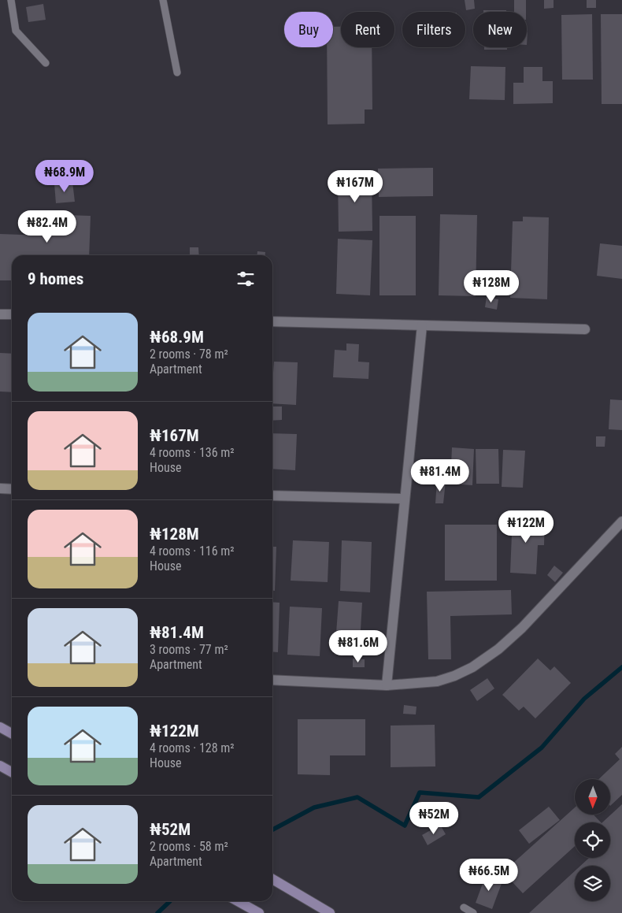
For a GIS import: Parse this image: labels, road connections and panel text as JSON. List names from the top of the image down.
{
  "north": "bottom",
  "page": {
    "chip": [
      "Buy",
      "Rent",
      "Filters",
      "New"
    ],
    "price": [
      "₦68.9M",
      "₦167M",
      "₦82.4M",
      "₦128M",
      "₦81.4M",
      "₦122M",
      "₦81.6M",
      "₦52M",
      "₦66.5M"
    ],
    "heading": "9 homes",
    "list": [
      {
        "name": "₦68.9M",
        "note": "2 rooms · 78 m² · Apartment"
      },
      {
        "name": "₦167M",
        "note": "4 rooms · 136 m² · House"
      },
      {
        "name": "₦128M",
        "note": "4 rooms · 116 m² · House"
      },
      {
        "name": "₦81.4M",
        "note": "3 rooms · 77 m² · Apartment"
      },
      {
        "name": "₦122M",
        "note": "4 rooms · 128 m² · House"
      },
      {
        "name": "₦52M",
        "note": "2 rooms · 58 m² · Apartment"
      }
    ]
  }
}
